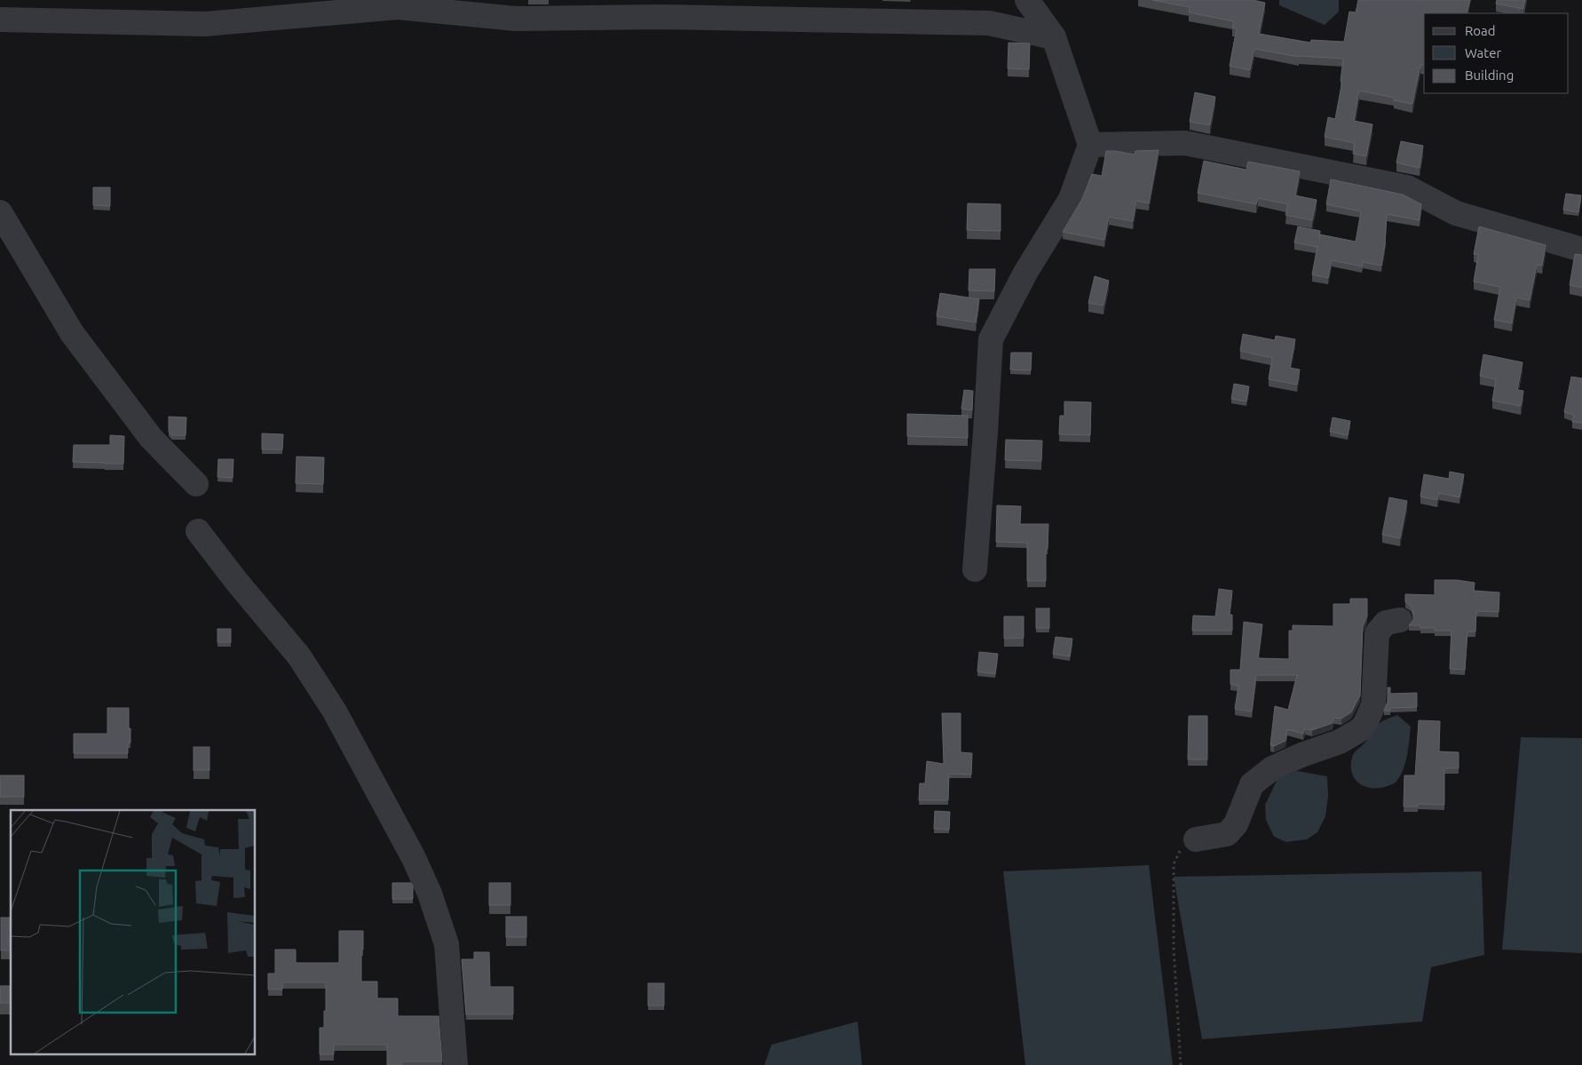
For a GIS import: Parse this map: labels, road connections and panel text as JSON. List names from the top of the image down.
{
  "legend": ["Road", "Water", "Building"]
}
